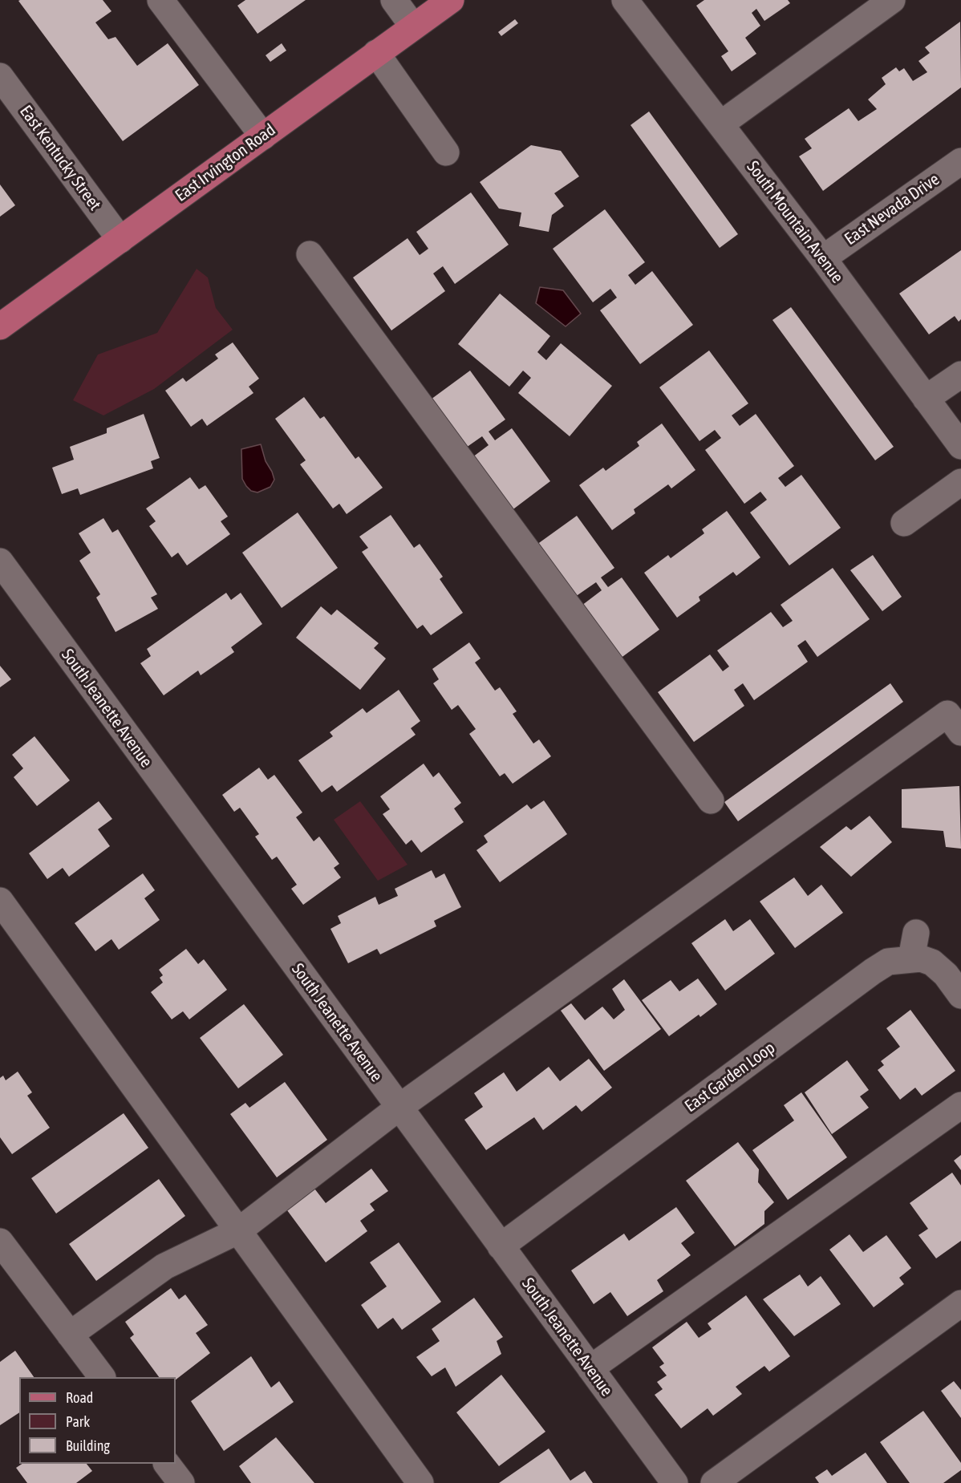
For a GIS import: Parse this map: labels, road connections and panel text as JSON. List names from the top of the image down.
{
  "streets": {
    "main road": ["East Irvington Road"],
    "street": [
      "East Kentucky Street",
      "East Nevada Drive",
      "South Mountain Avenue",
      "South Jeanette Avenue",
      "East Garden Loop"
    ]
  },
  "crossings": [
    ["East Kentucky Street", "East Irvington Road"],
    ["East Nevada Drive", "South Mountain Avenue"],
    ["South Jeanette Avenue", "East Garden Loop"]
  ],
  "legend": ["Road", "Park", "Building"]
}
